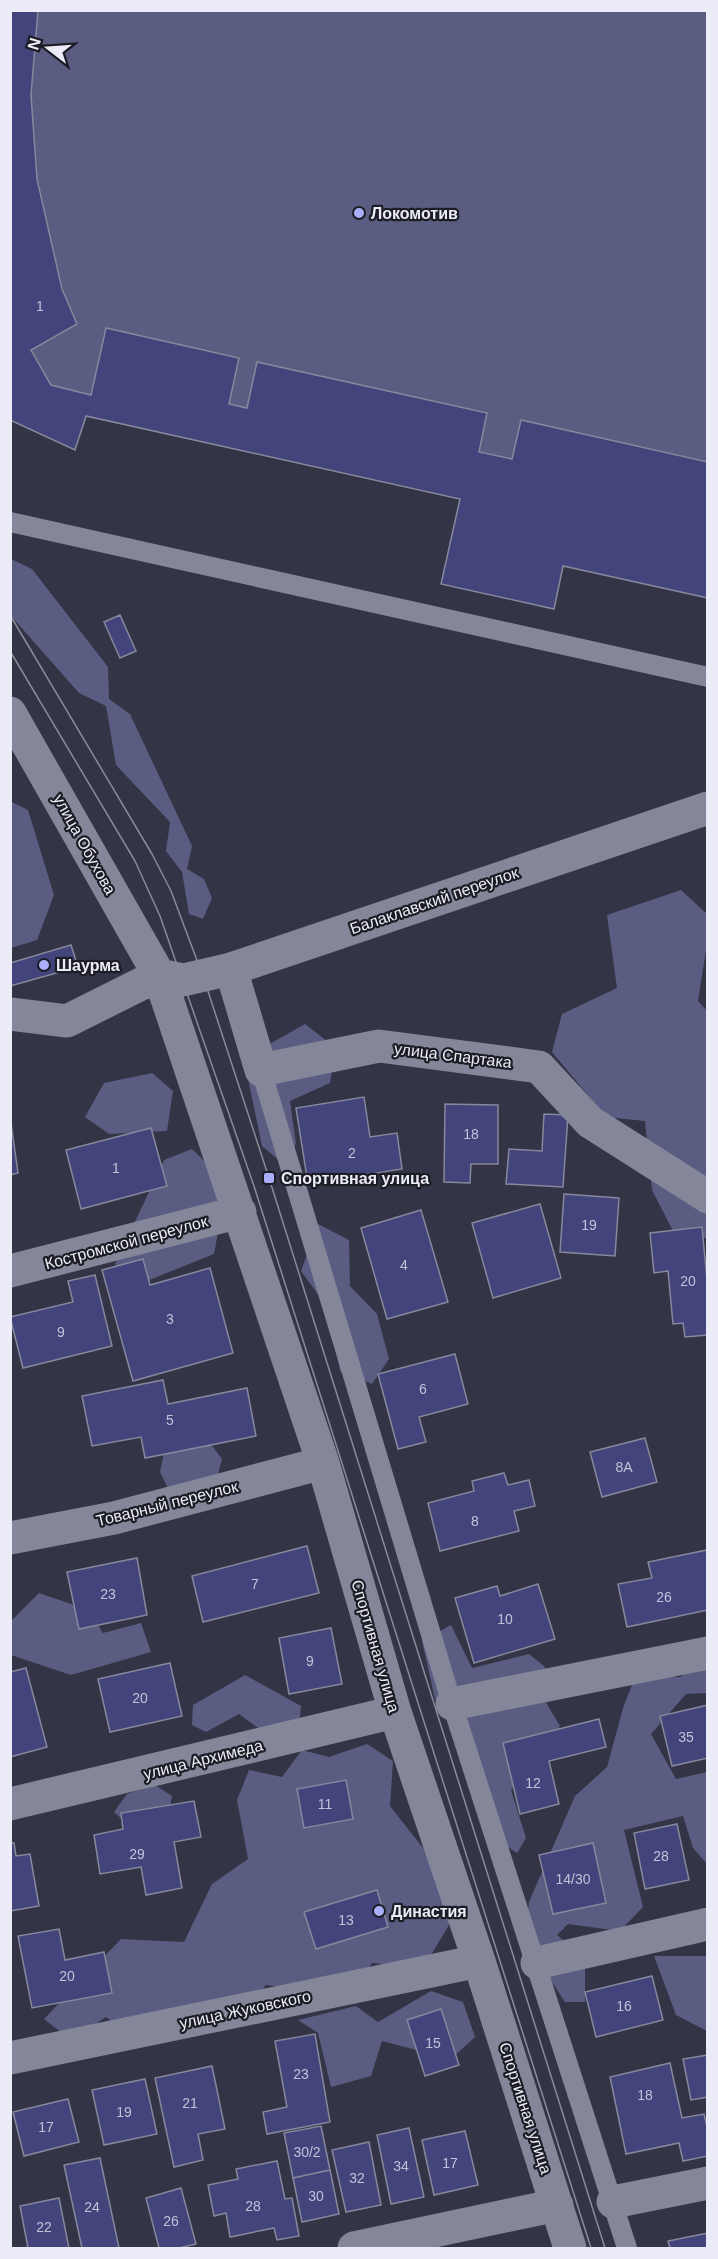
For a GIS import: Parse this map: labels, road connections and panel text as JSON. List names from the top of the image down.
{
  "streets": {
    "street": [
      "улица Обухова",
      "Балаклавский переулок",
      "улица Спартака",
      "Костромской переулок",
      "Товарный переулок",
      "Спортивная улица",
      "улица Архимеда",
      "улица Жуковского"
    ]
  },
  "crossings": [
    ["улица Обухова", "Балаклавский переулок"],
    ["улица Обухова", "Спортивная улица"],
    ["Балаклавский переулок", "Спортивная улица"],
    ["Костромской переулок", "Спортивная улица"],
    ["Товарный переулок", "Спортивная улица"],
    ["Спортивная улица", "улица Архимеда"],
    ["Спортивная улица", "улица Жуковского"]
  ],
  "places": {
    "other": ["Локомотив", "Шаурма", "Династия"],
    "transit": ["Спортивная улица"]
  },
  "house_numbers": [
    "1",
    "18",
    "2",
    "1",
    "19",
    "4",
    "20",
    "3",
    "9",
    "6",
    "5",
    "8А",
    "8",
    "7",
    "23",
    "26",
    "10",
    "9",
    "20",
    "35",
    "12",
    "11",
    "29",
    "28",
    "14/30",
    "13",
    "20",
    "16",
    "15",
    "23",
    "18",
    "21",
    "19",
    "17",
    "30/2",
    "17",
    "34",
    "32",
    "30",
    "28",
    "24",
    "26",
    "22"
  ],
  "north": "left"
}
